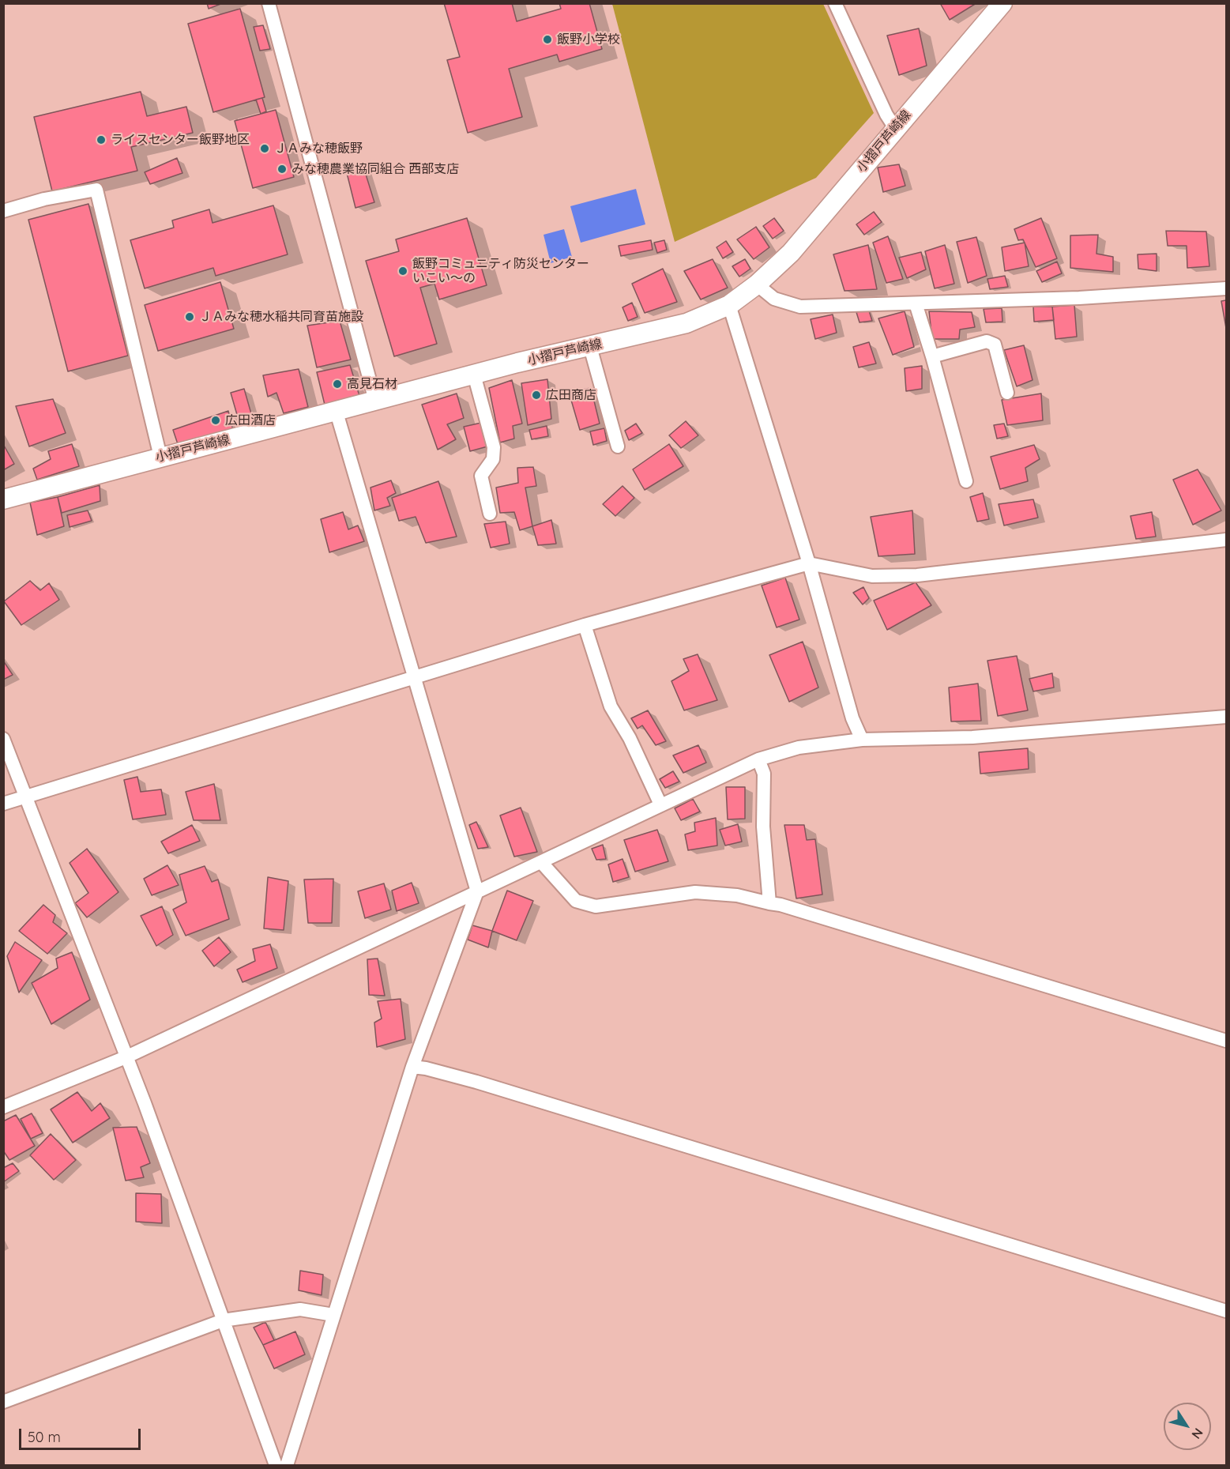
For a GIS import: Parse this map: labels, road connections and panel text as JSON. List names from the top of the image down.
{
  "streets": {
    "main road": ["小摺戸芦崎線"]
  },
  "places": [
    "飯野小学校",
    "ライスセンター飯野地区",
    "ＪＡみな穂飯野",
    "みな穂農業協同組合 西部支店",
    "飯野コミュニティ防災センター いこい～の",
    "ＪＡみな穂水稲共同育苗施設",
    "高見石材",
    "広田商店",
    "広田酒店"
  ],
  "scale_bar": "50 m",
  "north": "bottom right"
}
